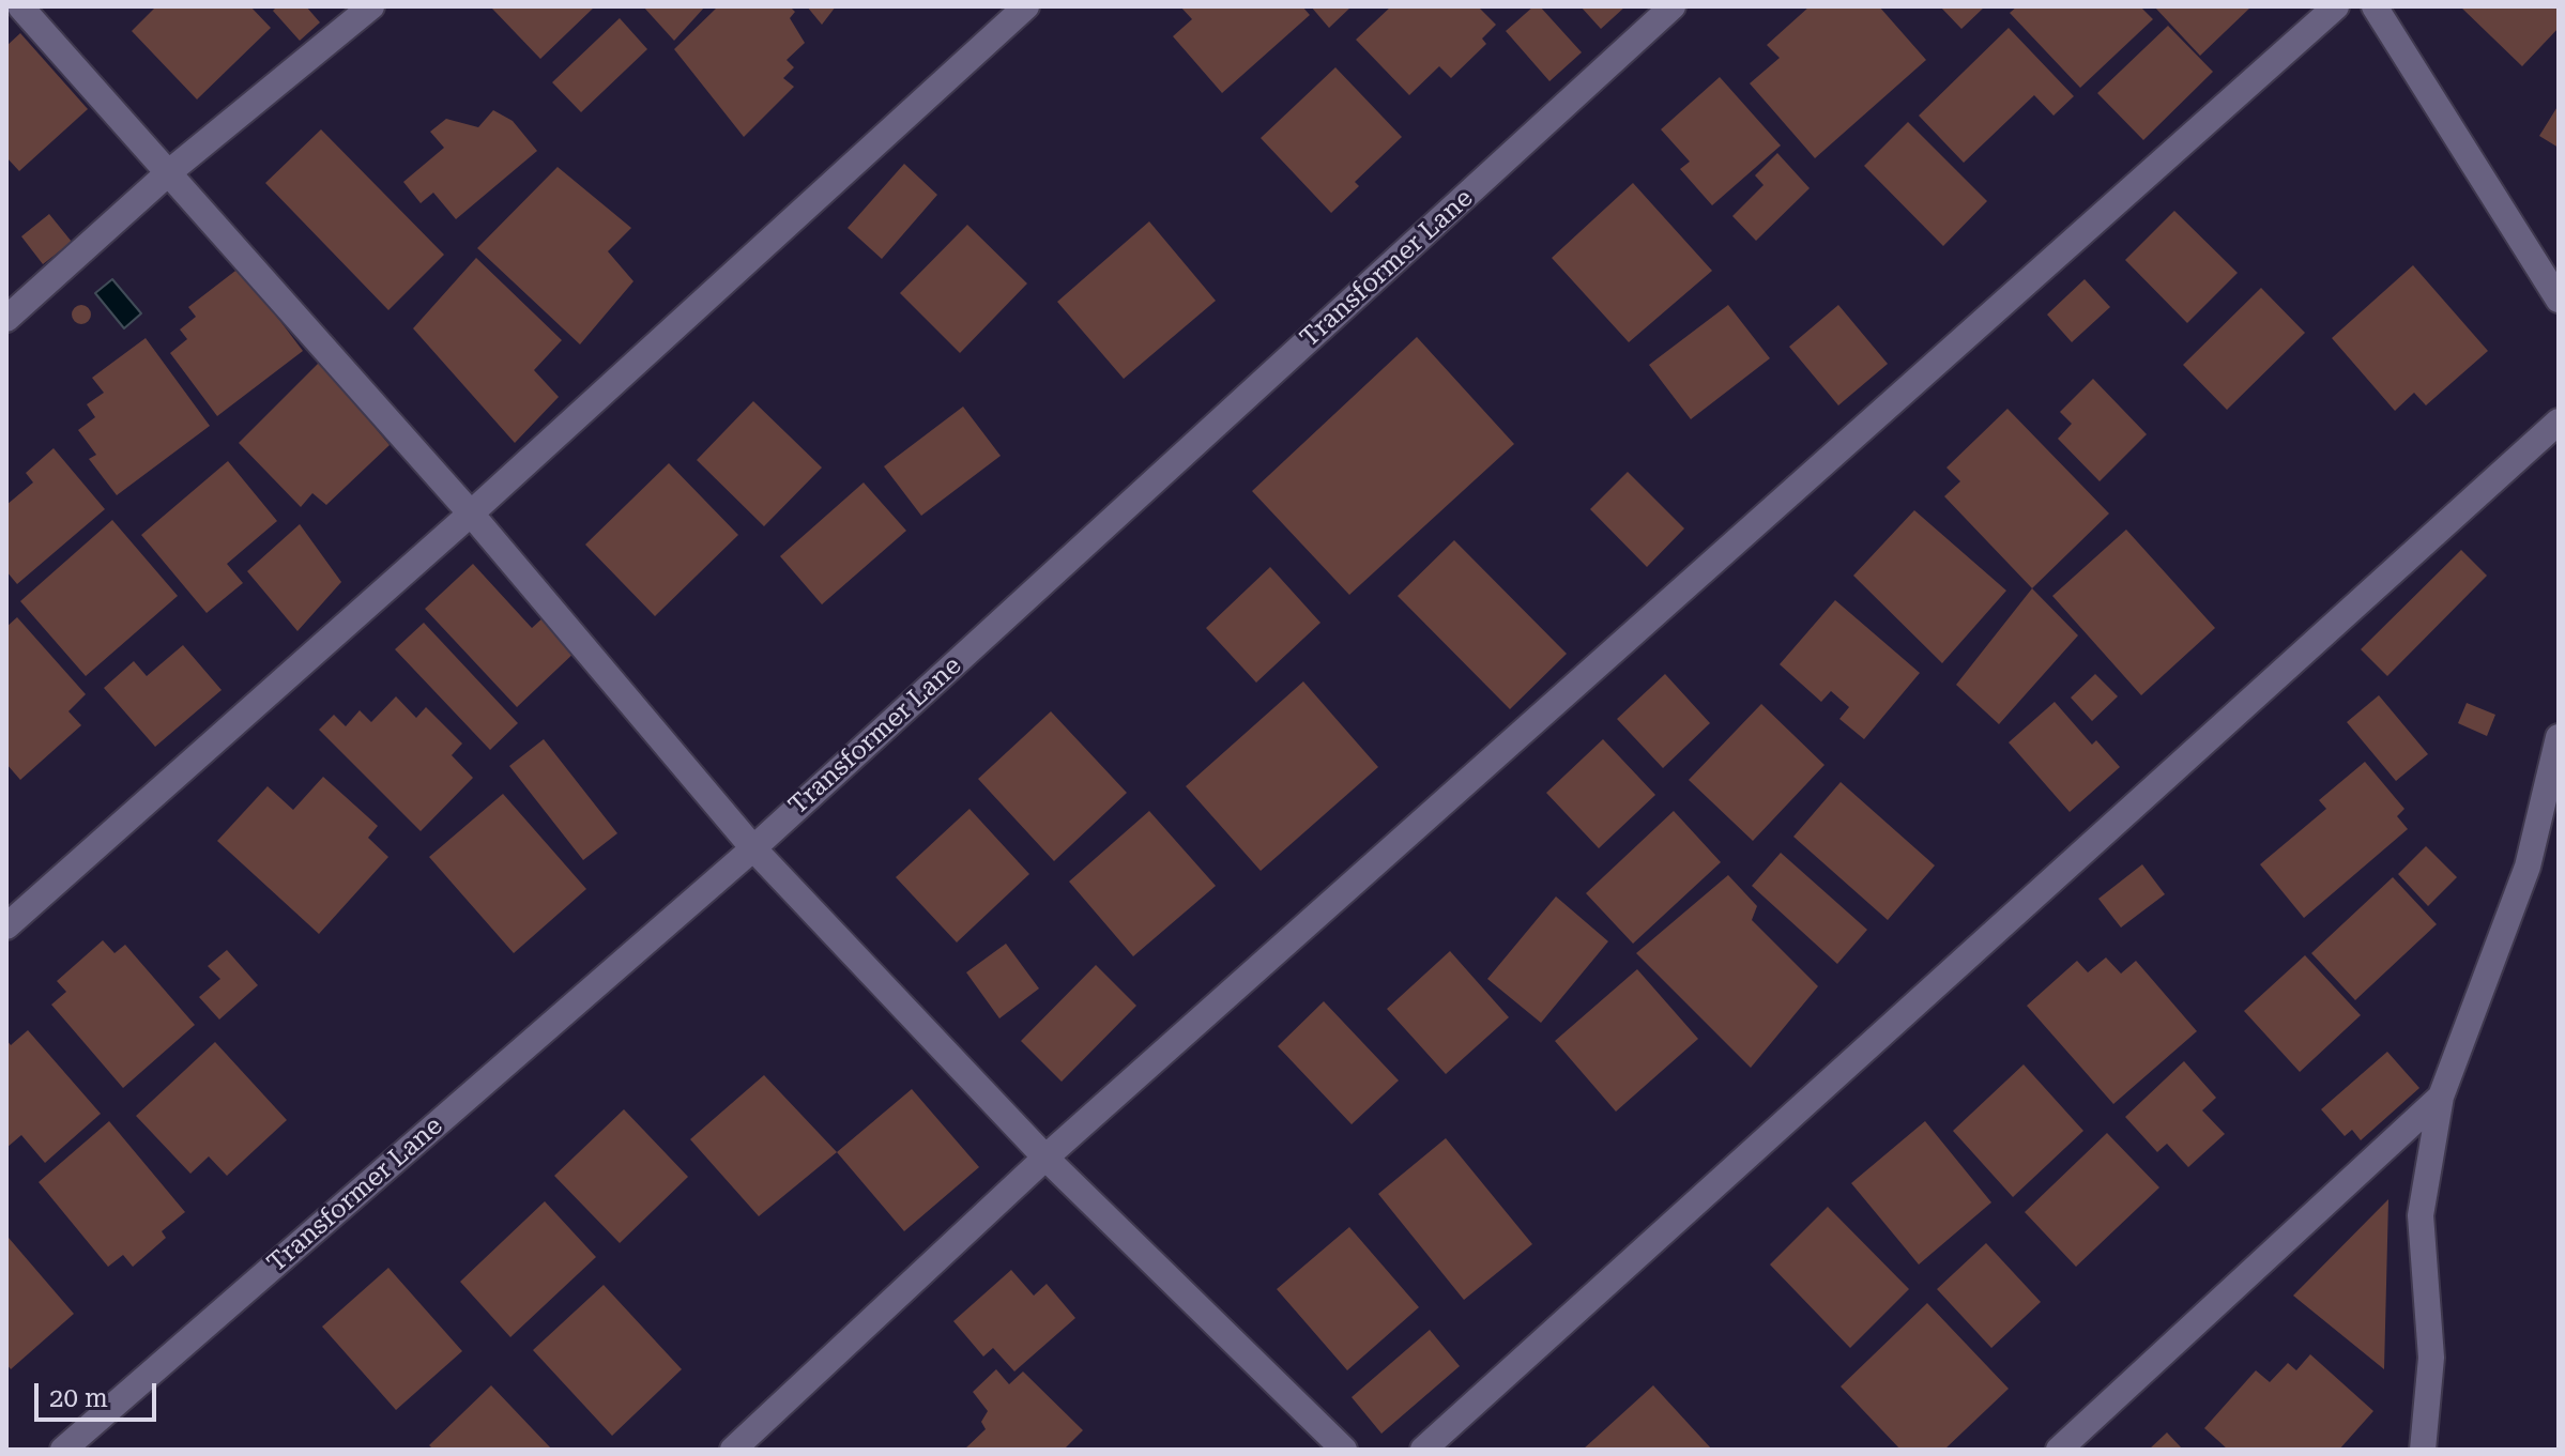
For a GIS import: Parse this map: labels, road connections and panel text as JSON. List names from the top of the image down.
{
  "streets": {
    "street": ["Transformer Lane"]
  },
  "scale_bar": "20 m"
}
